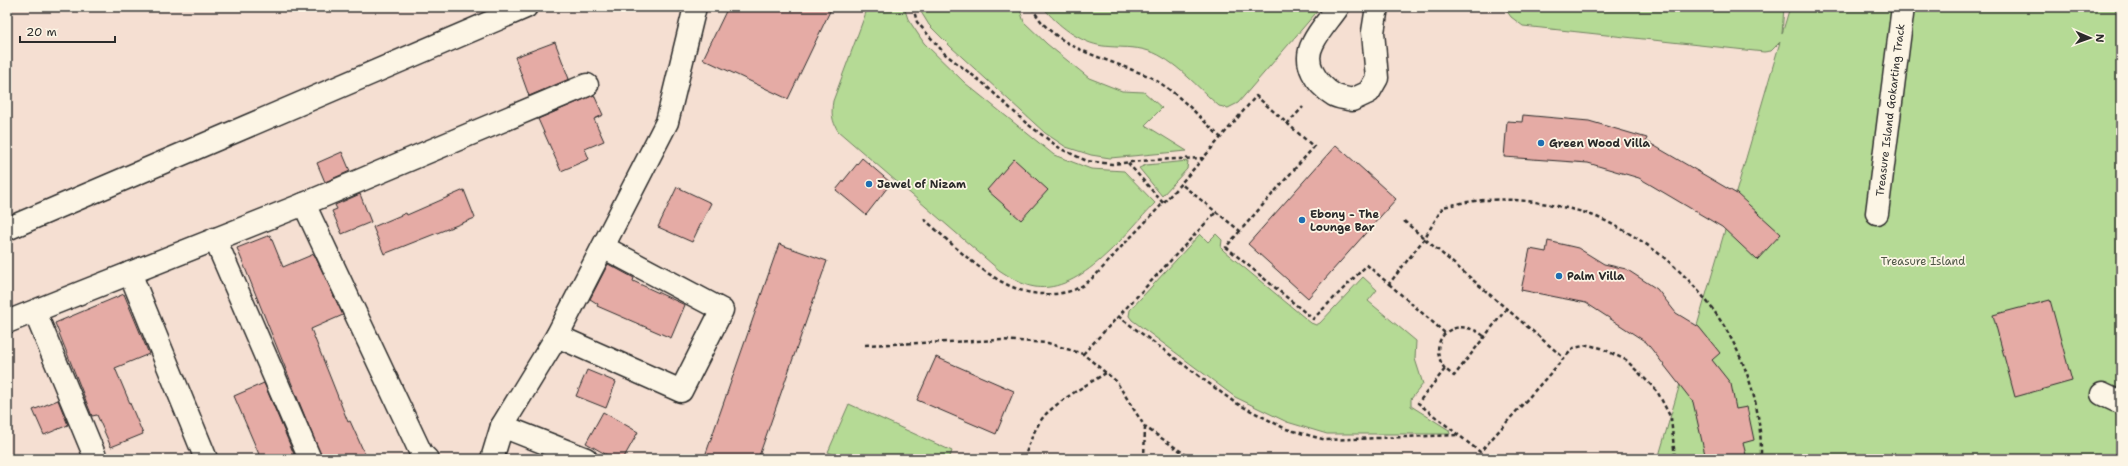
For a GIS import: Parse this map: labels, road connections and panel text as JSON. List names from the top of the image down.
{
  "streets": {
    "street": ["Treasure Island Gokarting Track"]
  },
  "parks": ["Treasure Island"],
  "places": [
    "Green Wood Villa",
    "Jewel of Nizam",
    "Ebony - The Lounge Bar",
    "Palm Villa"
  ],
  "scale_bar": "20 m",
  "north": "right"
}
